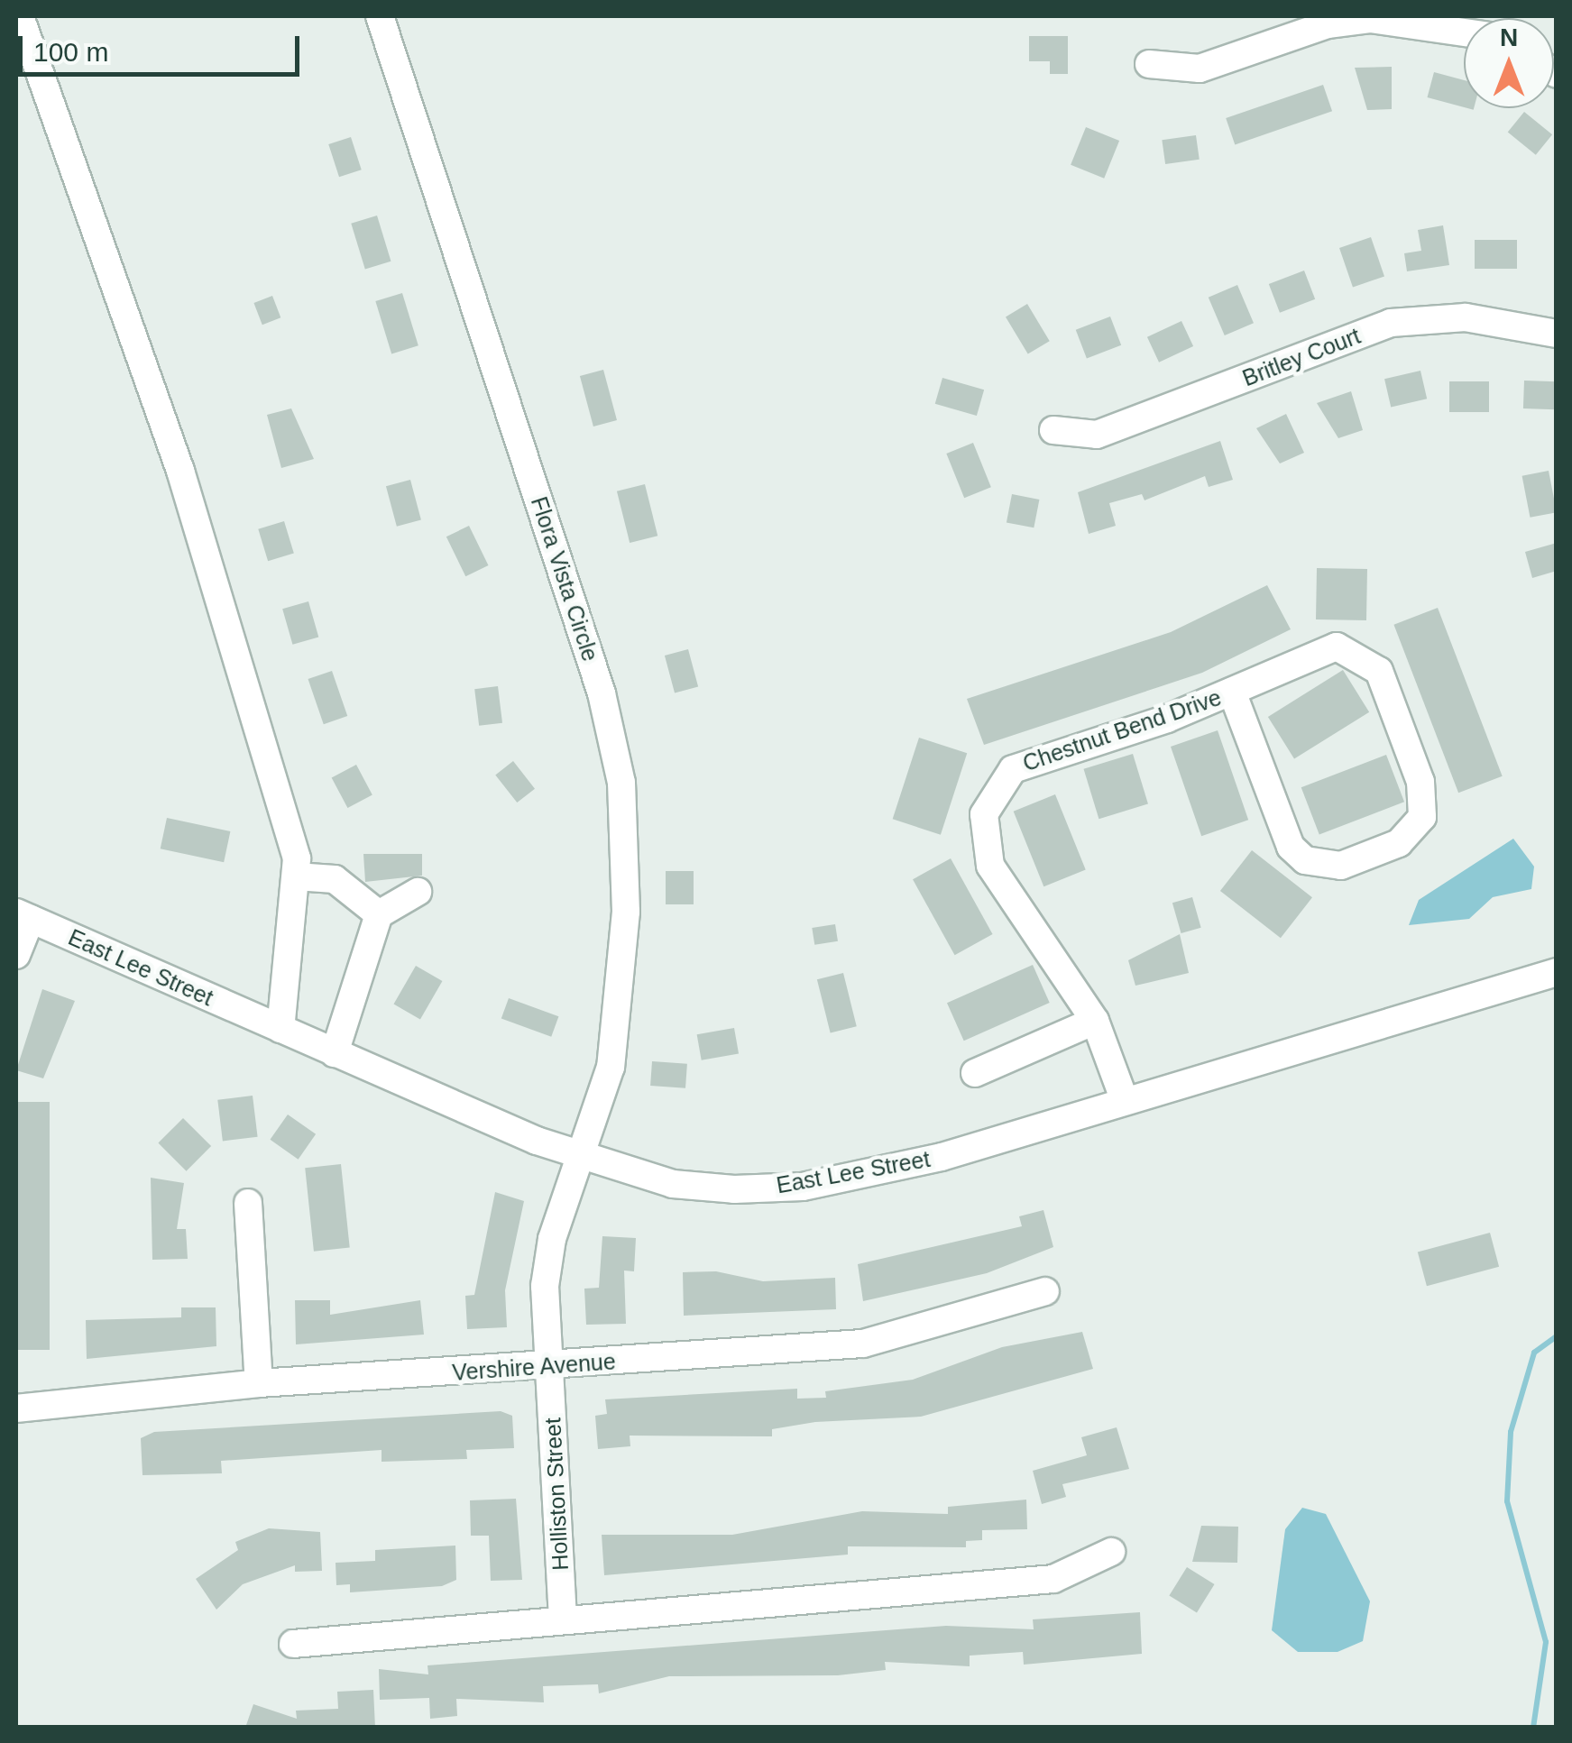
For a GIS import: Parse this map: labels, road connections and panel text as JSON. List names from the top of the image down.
{
  "streets": {
    "street": [
      "Britley Court",
      "Flora Vista Circle",
      "Chestnut Bend Drive",
      "East Lee Street",
      "Vershire Avenue",
      "Holliston Street"
    ]
  },
  "crossings": [
    ["Flora Vista Circle", "East Lee Street"],
    ["Flora Vista Circle", "Holliston Street"],
    ["Chestnut Bend Drive", "East Lee Street"],
    ["East Lee Street", "Holliston Street"],
    ["Vershire Avenue", "Holliston Street"]
  ],
  "scale_bar": "100 m",
  "north": "top"
}
